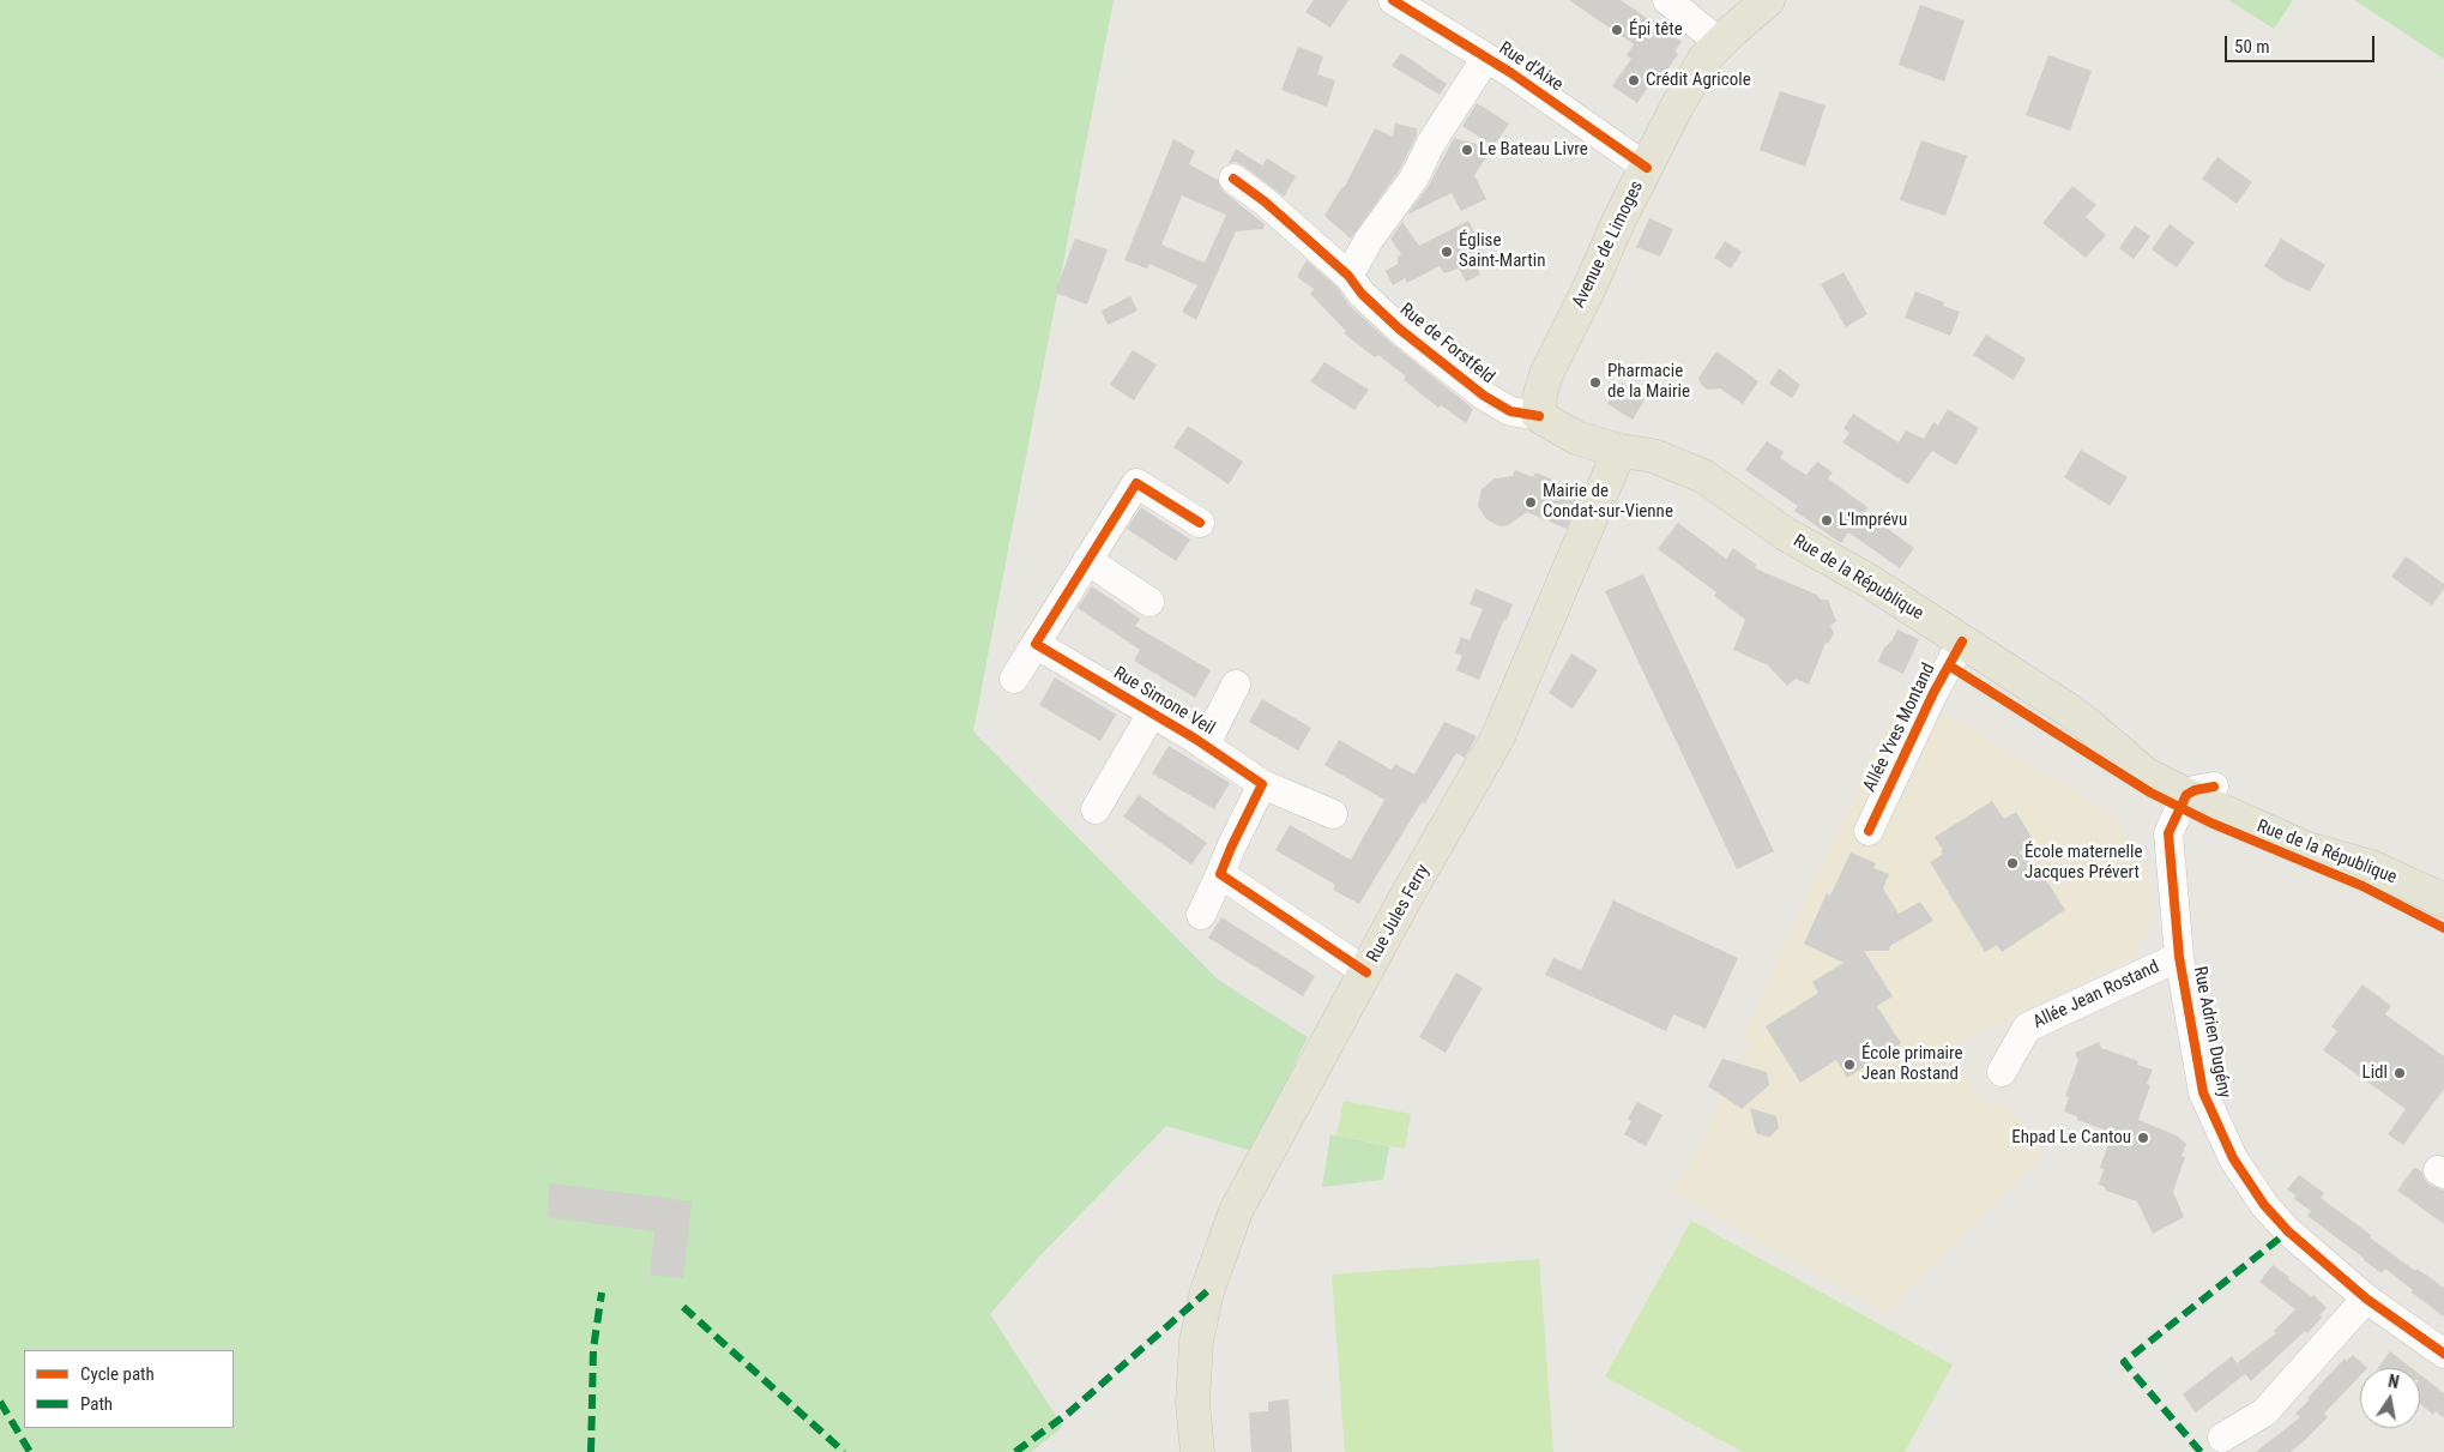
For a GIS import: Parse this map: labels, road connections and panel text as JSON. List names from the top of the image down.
{
  "streets": {
    "main road": ["Avenue de Limoges", "Rue de la République", "Rue Jules Ferry"],
    "street": [
      "Rue d'Aixe",
      "Rue de Forstfeld",
      "Rue Simone Veil",
      "Allée Yves Montand",
      "Allée Jean Rostand",
      "Rue Adrien Dugény"
    ]
  },
  "crossings": [
    ["Rue d'Aixe", "Avenue de Limoges"],
    ["Avenue de Limoges", "Rue de Forstfeld"],
    ["Avenue de Limoges", "Rue de la République"],
    ["Rue de Forstfeld", "Rue de la République"],
    ["Rue de la République", "Allée Yves Montand"],
    ["Rue de la République", "Rue Jules Ferry"],
    ["Rue de la République", "Rue Adrien Dugény"],
    ["Allée Jean Rostand", "Rue Adrien Dugény"]
  ],
  "places": [
    "Épi tête",
    "Crédit Agricole",
    "Le Bateau Livre",
    "Église Saint-Martin",
    "Pharmacie de la Mairie",
    "Mairie de Condat-sur-Vienne",
    "L'Imprévu",
    "École maternelle Jacques Prévert",
    "École primaire Jean Rostand",
    "Lidl",
    "Ehpad Le Cantou"
  ],
  "legend": ["Cycle path", "Path"],
  "scale_bar": "50 m",
  "north": "top"
}
